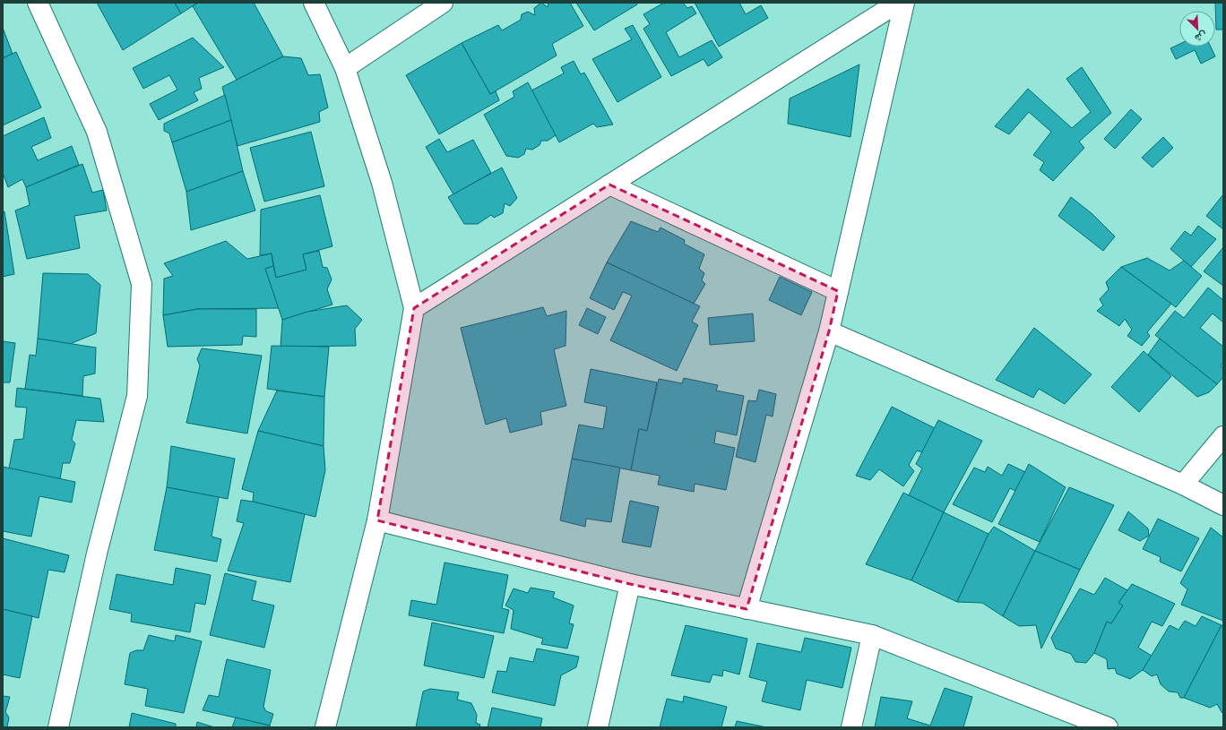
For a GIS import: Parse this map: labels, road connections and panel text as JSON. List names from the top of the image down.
{
  "north": "bottom right"
}
